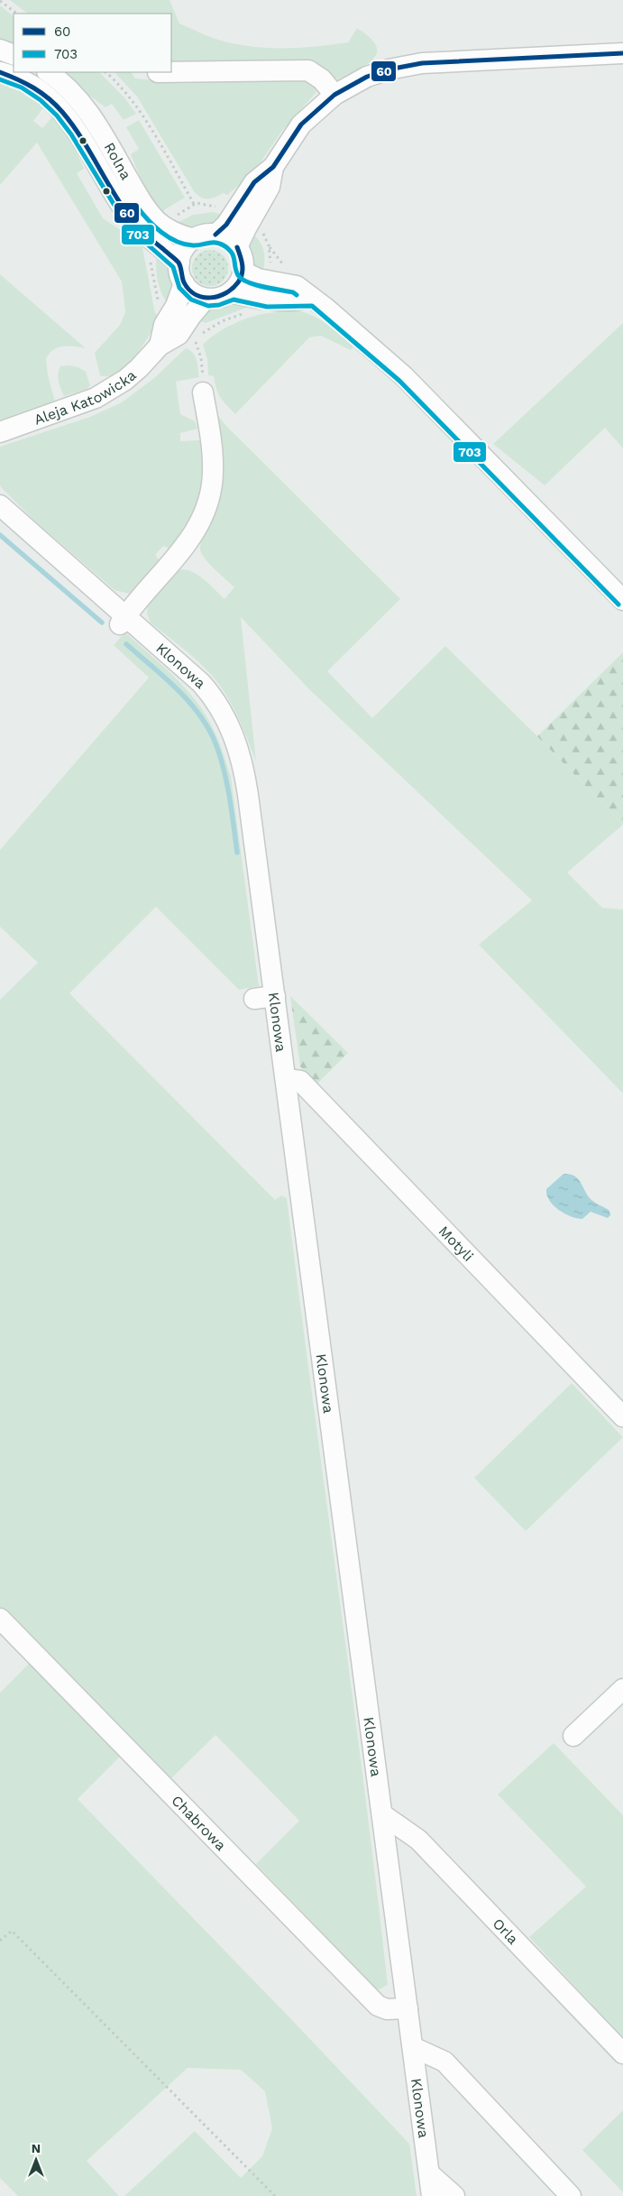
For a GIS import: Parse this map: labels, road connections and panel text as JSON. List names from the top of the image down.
{
  "streets": {
    "street": [
      "Rolna",
      "Aleja Katowicka",
      "Klonowa",
      "Motyli",
      "Chabrowa",
      "Orla"
    ]
  },
  "crossings": [
    ["Rolna", "Aleja Katowicka"],
    ["Klonowa", "Motyli"],
    ["Klonowa", "Chabrowa"],
    ["Klonowa", "Orla"]
  ],
  "lines": ["transit line 60", "transit line 703"],
  "legend": ["60", "703"],
  "north": "top"
}
